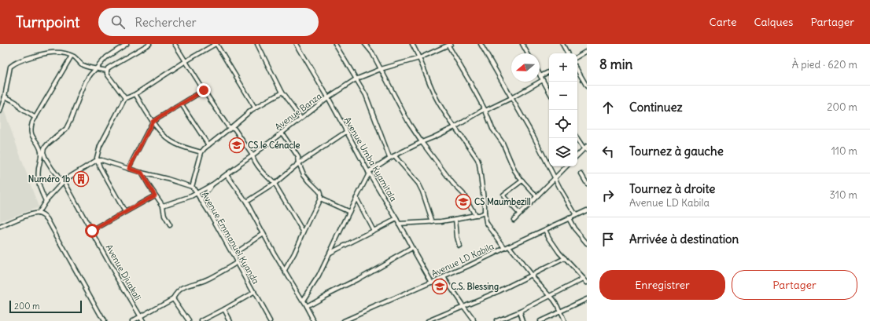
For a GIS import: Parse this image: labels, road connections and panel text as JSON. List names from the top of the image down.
{
  "streets": {
    "street": [
      "Avenue Banza",
      "Avenue Umba Kyamitala",
      "Avenue Emmanuel Kyanda",
      "Avenue LD Kabila",
      "Avenue Djuakali"
    ]
  },
  "crossings": [
    ["Avenue Banza", "Avenue Umba Kyamitala"],
    ["Avenue Banza", "Avenue Emmanuel Kyanda"],
    ["Avenue Umba Kyamitala", "Avenue LD Kabila"]
  ],
  "places": {
    "school or university": ["CS le Cénacle", "CS Maumbezill", "C.S. Blessing"],
    "building": ["Numéro 1b"]
  },
  "scale_bar": "200 m",
  "north": "left",
  "page": {
    "header": "Turnpoint",
    "search": "Rechercher",
    "nav": ["Carte", "Calques", "Partager"],
    "heading": ["8 min", "À pied · 620 m"],
    "map_buttons": ["+", "−"],
    "list": [
      ["Continuez", "200 m"],
      ["Tournez à gauche", "110 m"],
      ["Tournez à droite", "Avenue LD Kabila", "310 m"],
      "Arrivée à destination"
    ],
    "buttons": ["Enregistrer", "Partager"],
    "scale": "200 m"
  }
}
